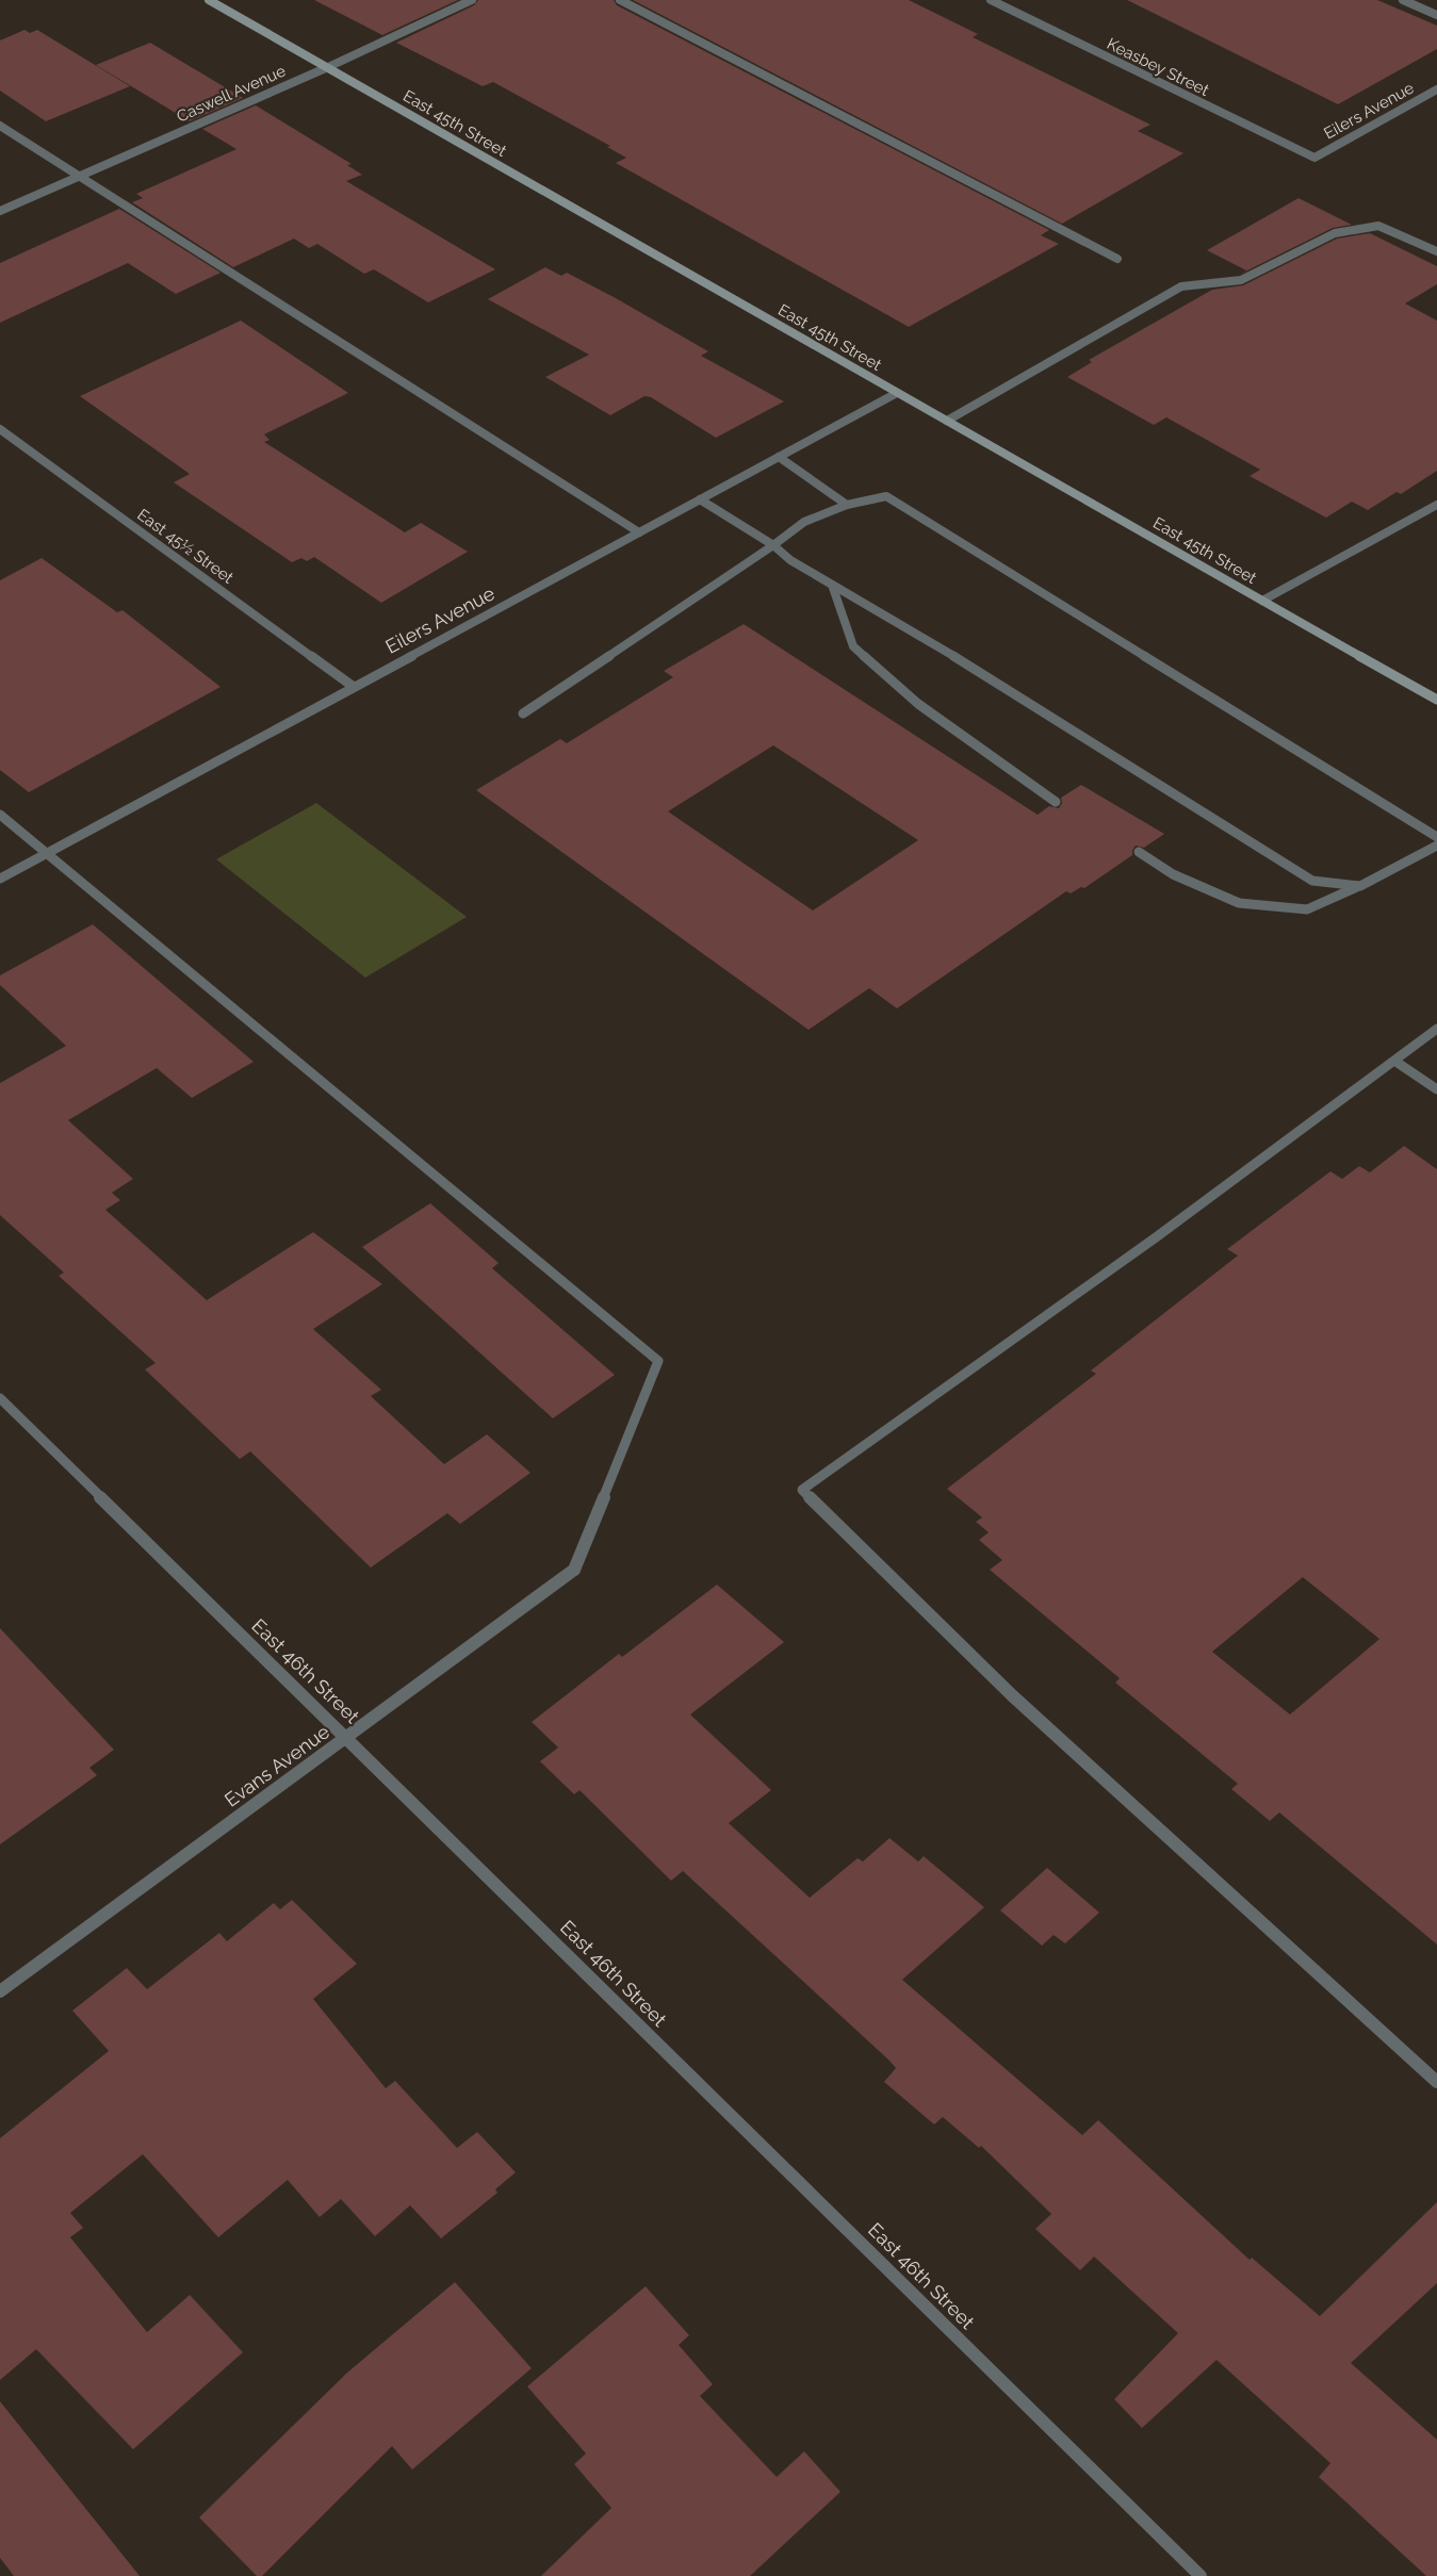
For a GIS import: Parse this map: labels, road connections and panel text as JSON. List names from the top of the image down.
{
  "streets": {
    "main road": ["East 45th Street"],
    "street": [
      "Keasbey Street",
      "Caswell Avenue",
      "Eilers Avenue",
      "East 45½ Street",
      "East 46th Street",
      "Evans Avenue"
    ]
  },
  "crossings": [
    ["Keasbey Street", "Eilers Avenue"],
    ["Caswell Avenue", "East 45th Street"],
    ["Eilers Avenue", "East 45th Street"],
    ["Eilers Avenue", "East 45½ Street"],
    ["Eilers Avenue", "Evans Avenue"],
    ["East 46th Street", "Evans Avenue"]
  ]
}
